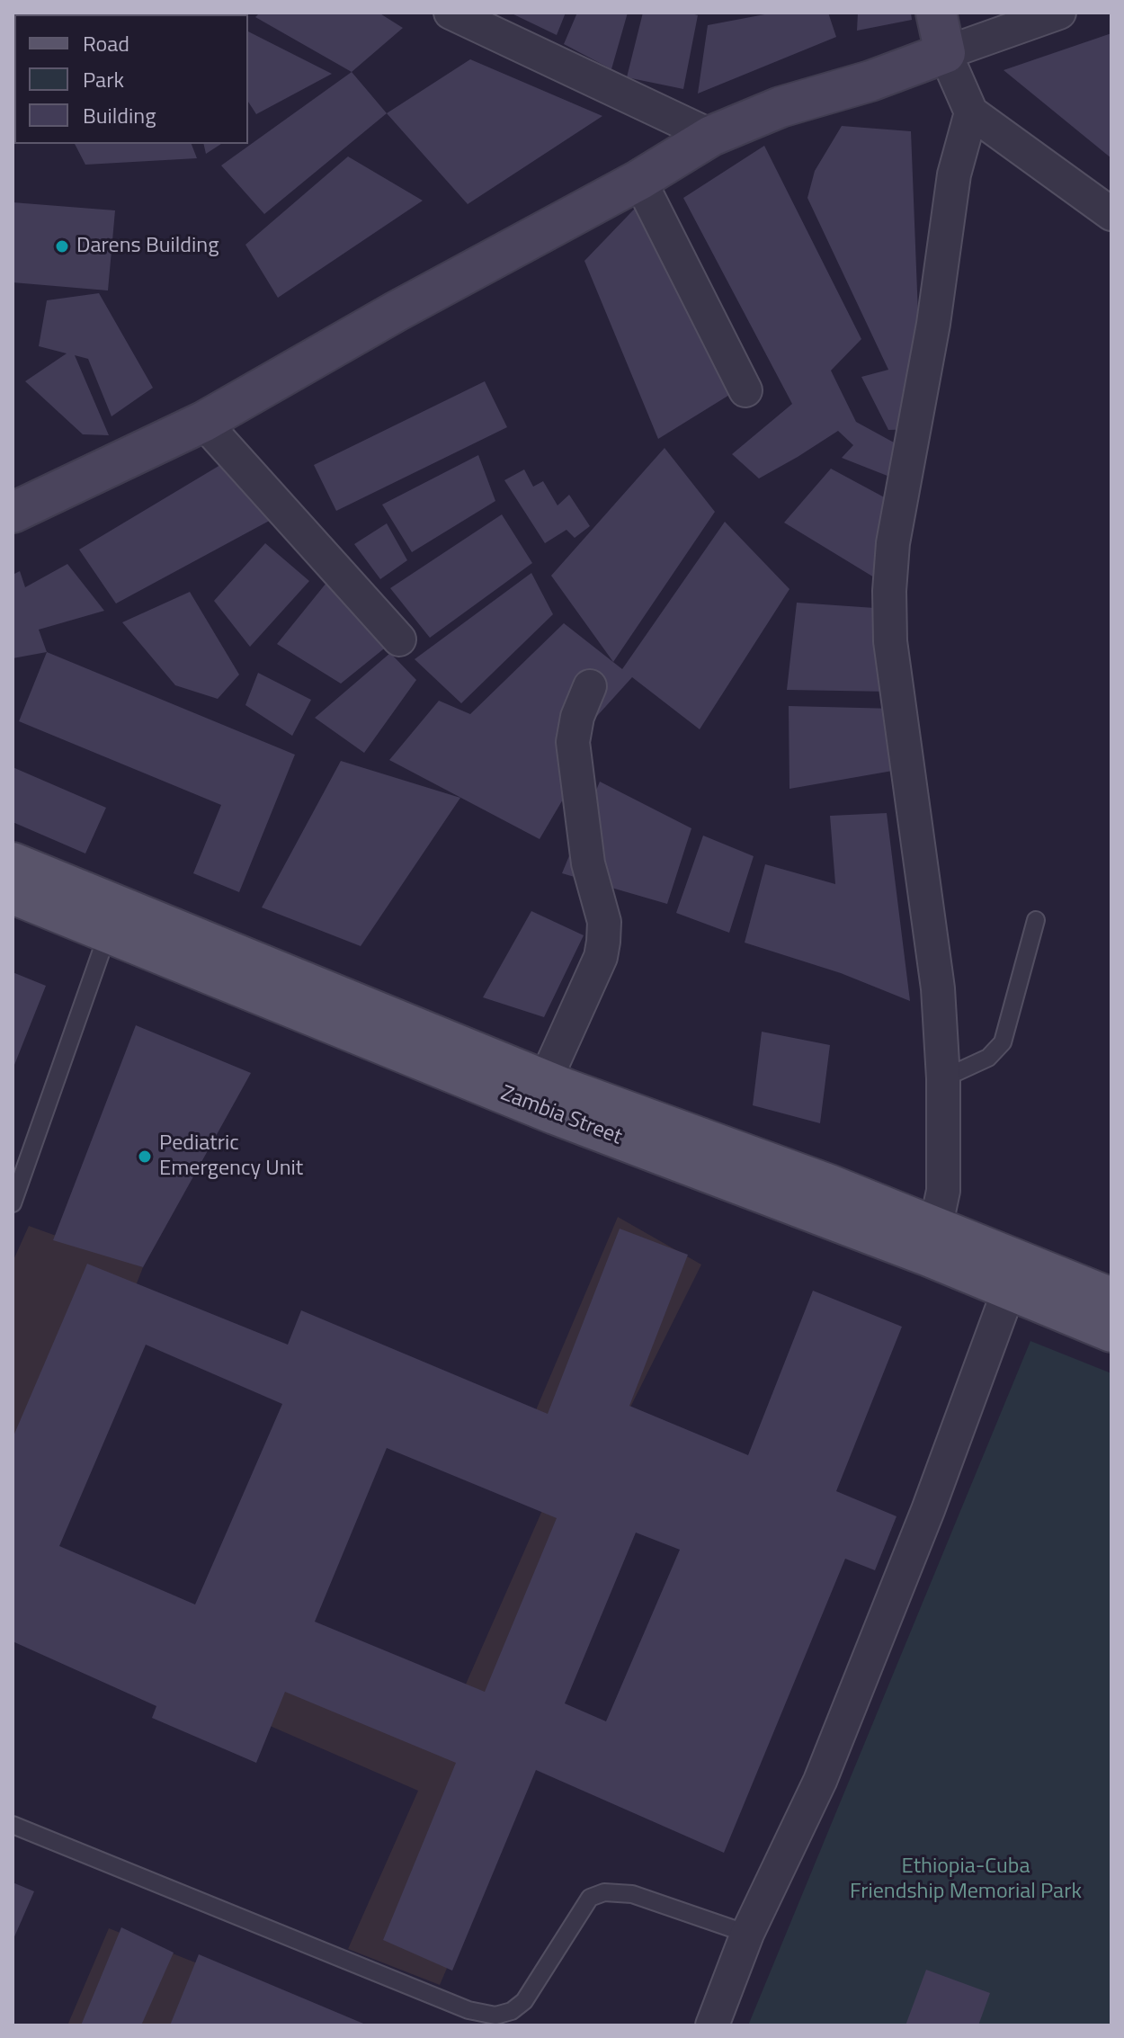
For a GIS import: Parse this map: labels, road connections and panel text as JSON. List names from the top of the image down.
{
  "streets": {
    "main road": ["Zambia Street"]
  },
  "parks": ["Ethiopia-Cuba Friendship Memorial Park"],
  "places": ["Darens Building", "Pediatric Emergency Unit"],
  "legend": ["Road", "Park", "Building"]
}
